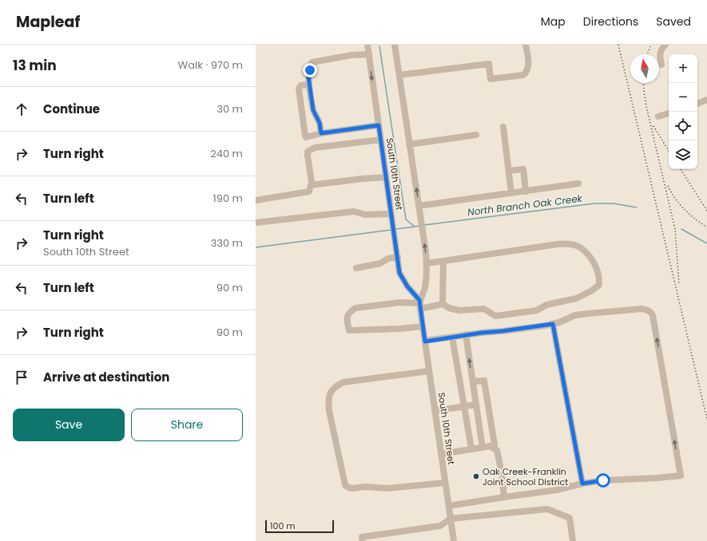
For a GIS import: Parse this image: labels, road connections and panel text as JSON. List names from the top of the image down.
{
  "streets": {
    "street": ["South 10th Street"]
  },
  "water": ["North Branch Oak Creek"],
  "places": ["Oak Creek-Franklin Joint School District"],
  "scale_bar": "100 m",
  "north": "top",
  "page": {
    "header": "Mapleaf",
    "nav": ["Map", "Directions", "Saved"],
    "heading": ["13 min", "Walk · 970 m"],
    "map_buttons": ["+", "−"],
    "list": [
      ["Continue", "30 m"],
      ["Turn right", "240 m"],
      ["Turn left", "190 m"],
      ["Turn right", "South 10th Street", "330 m"],
      ["Turn left", "90 m"],
      ["Turn right", "90 m"],
      "Arrive at destination"
    ],
    "buttons": ["Save", "Share"],
    "scale": "100 m"
  }
}
